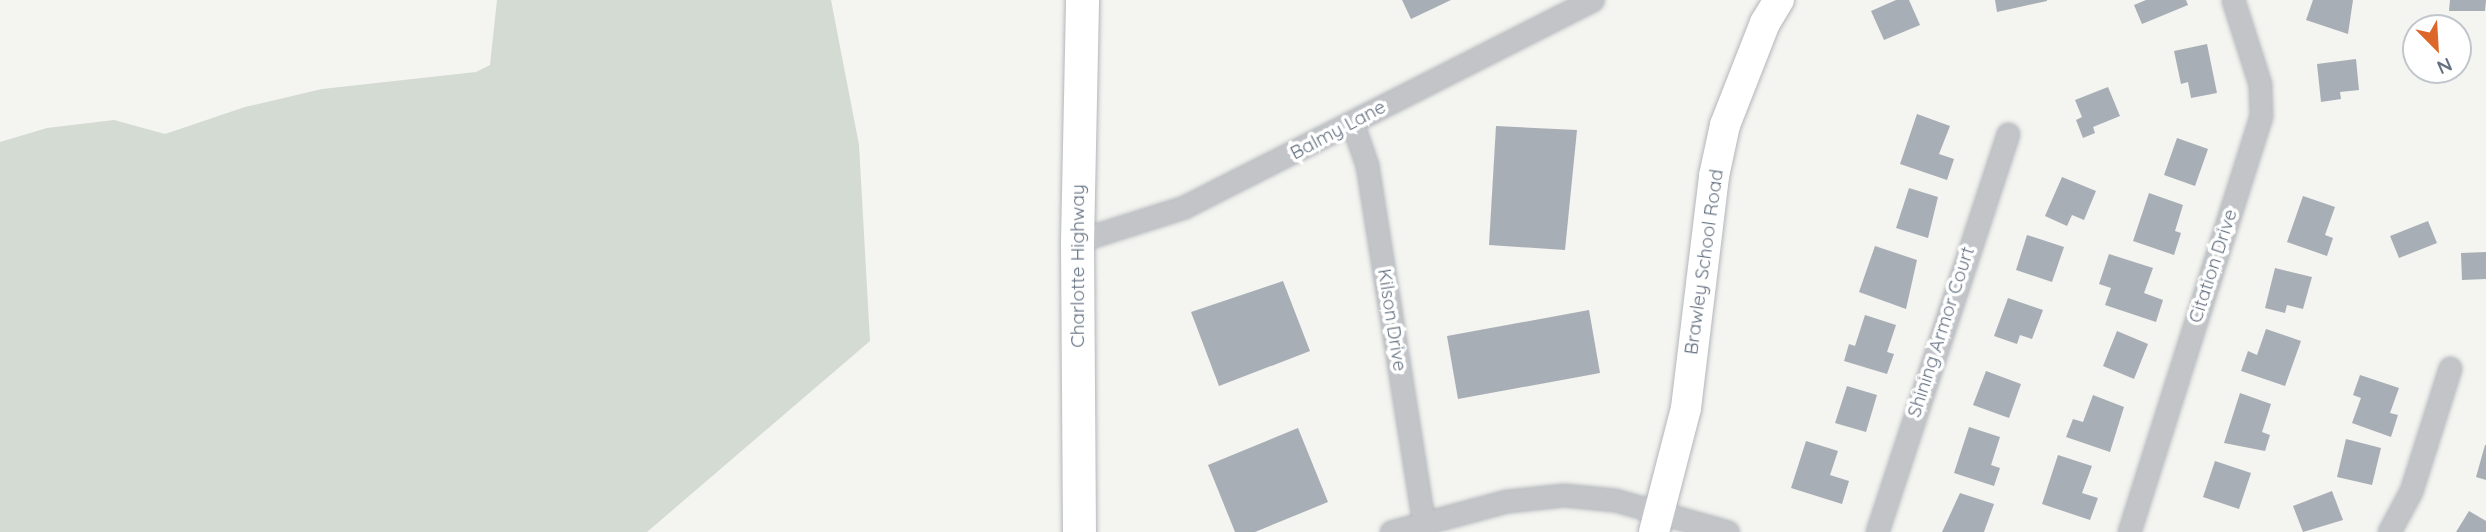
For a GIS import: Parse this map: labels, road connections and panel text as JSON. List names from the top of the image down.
{
  "streets": {
    "main road": ["Brawley School Road", "Charlotte Highway"],
    "street": [
      "Balmy Lane",
      "Citation Drive",
      "Kilson Drive",
      "Shining Armor Court"
    ]
  },
  "crossings": [
    ["Balmy Lane", "Charlotte Highway"],
    ["Balmy Lane", "Kilson Drive"]
  ],
  "north": "bottom right"
}
